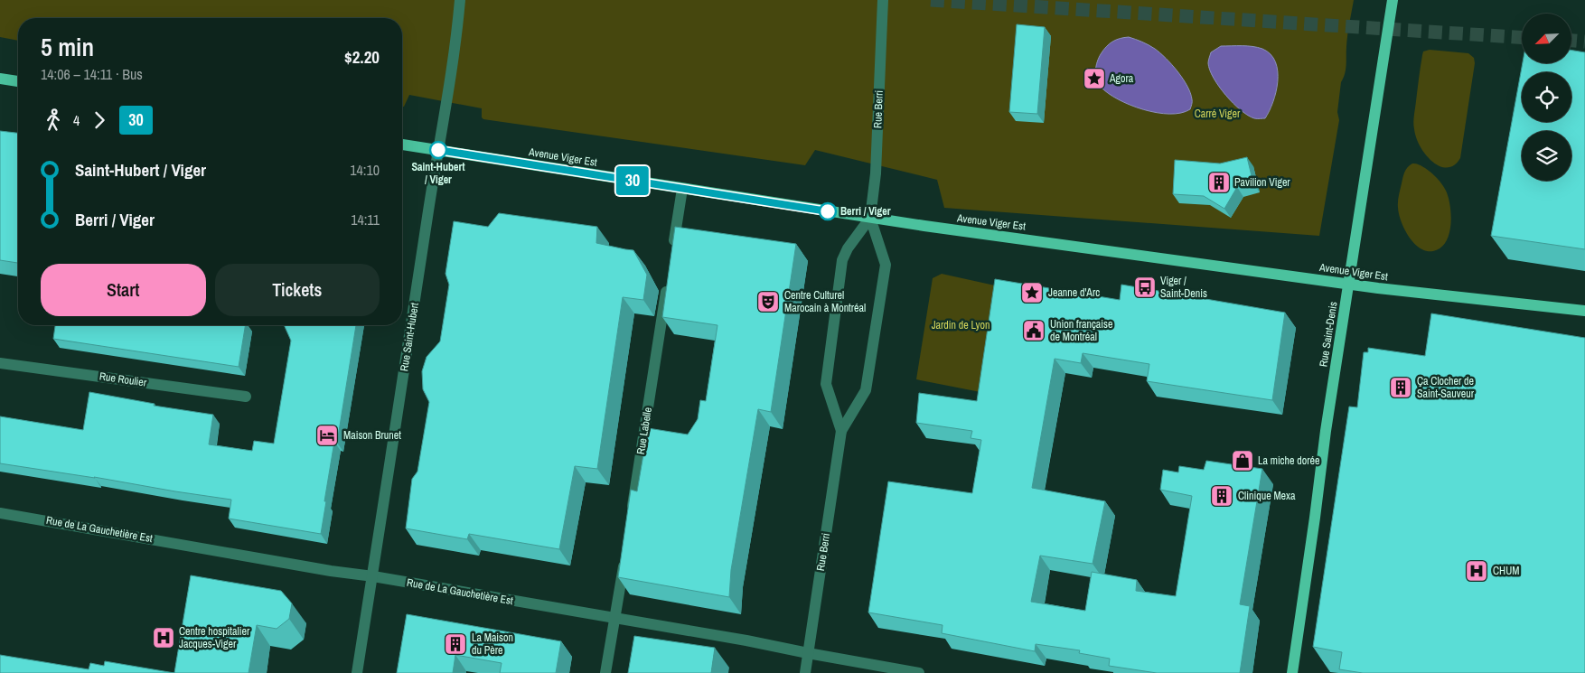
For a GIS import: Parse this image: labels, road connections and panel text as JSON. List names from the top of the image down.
{
  "streets": {
    "main road": ["Avenue Viger Est", "Rue Saint-Denis"],
    "street": [
      "Rue Berri",
      "Rue Saint-Hubert",
      "Rue Roulier",
      "Rue Labelle",
      "Rue de La Gauchetière Est"
    ]
  },
  "crossings": [
    ["Rue Berri", "Avenue Viger Est"],
    ["Rue Berri", "Rue de La Gauchetière Est"],
    ["Avenue Viger Est", "Rue Saint-Denis"],
    ["Avenue Viger Est", "Rue Saint-Hubert"],
    ["Rue Saint-Hubert", "Rue de La Gauchetière Est"]
  ],
  "parks": ["Carré Viger", "Jardin de Lyon"],
  "places": {
    "place": ["Agora", "Jeanne d'Arc"],
    "other": ["Saint-Hubert / Viger", "Berri / Viger"],
    "building": [
      "Pavilion Viger",
      "Ça Clocher de Saint-Sauveur",
      "Clinique Mexa",
      "La Maison du Père"
    ],
    "bus stop": ["Viger / Saint-Denis"],
    "theatre": ["Centre Culturel Marocain à Montréal"],
    "public building": ["Union française de Montréal"],
    "hotel": ["Maison Brunet"],
    "shop": ["La miche dorée"],
    "hospital": ["CHUM", "Centre hospitalier Jacques-Viger"]
  },
  "lines": ["bus line 30"],
  "north": "bottom left",
  "page": {
    "on_map": "30",
    "heading": ["5 min", "14:06 – 14:11 · Bus", "$2.20"],
    "legs": ["4", "30"],
    "list": [
      {
        "name": "Saint-Hubert / Viger",
        "value": "14:10"
      },
      {
        "name": "Berri / Viger",
        "value": "14:11"
      }
    ],
    "buttons": ["Start", "Tickets"]
  }
}
